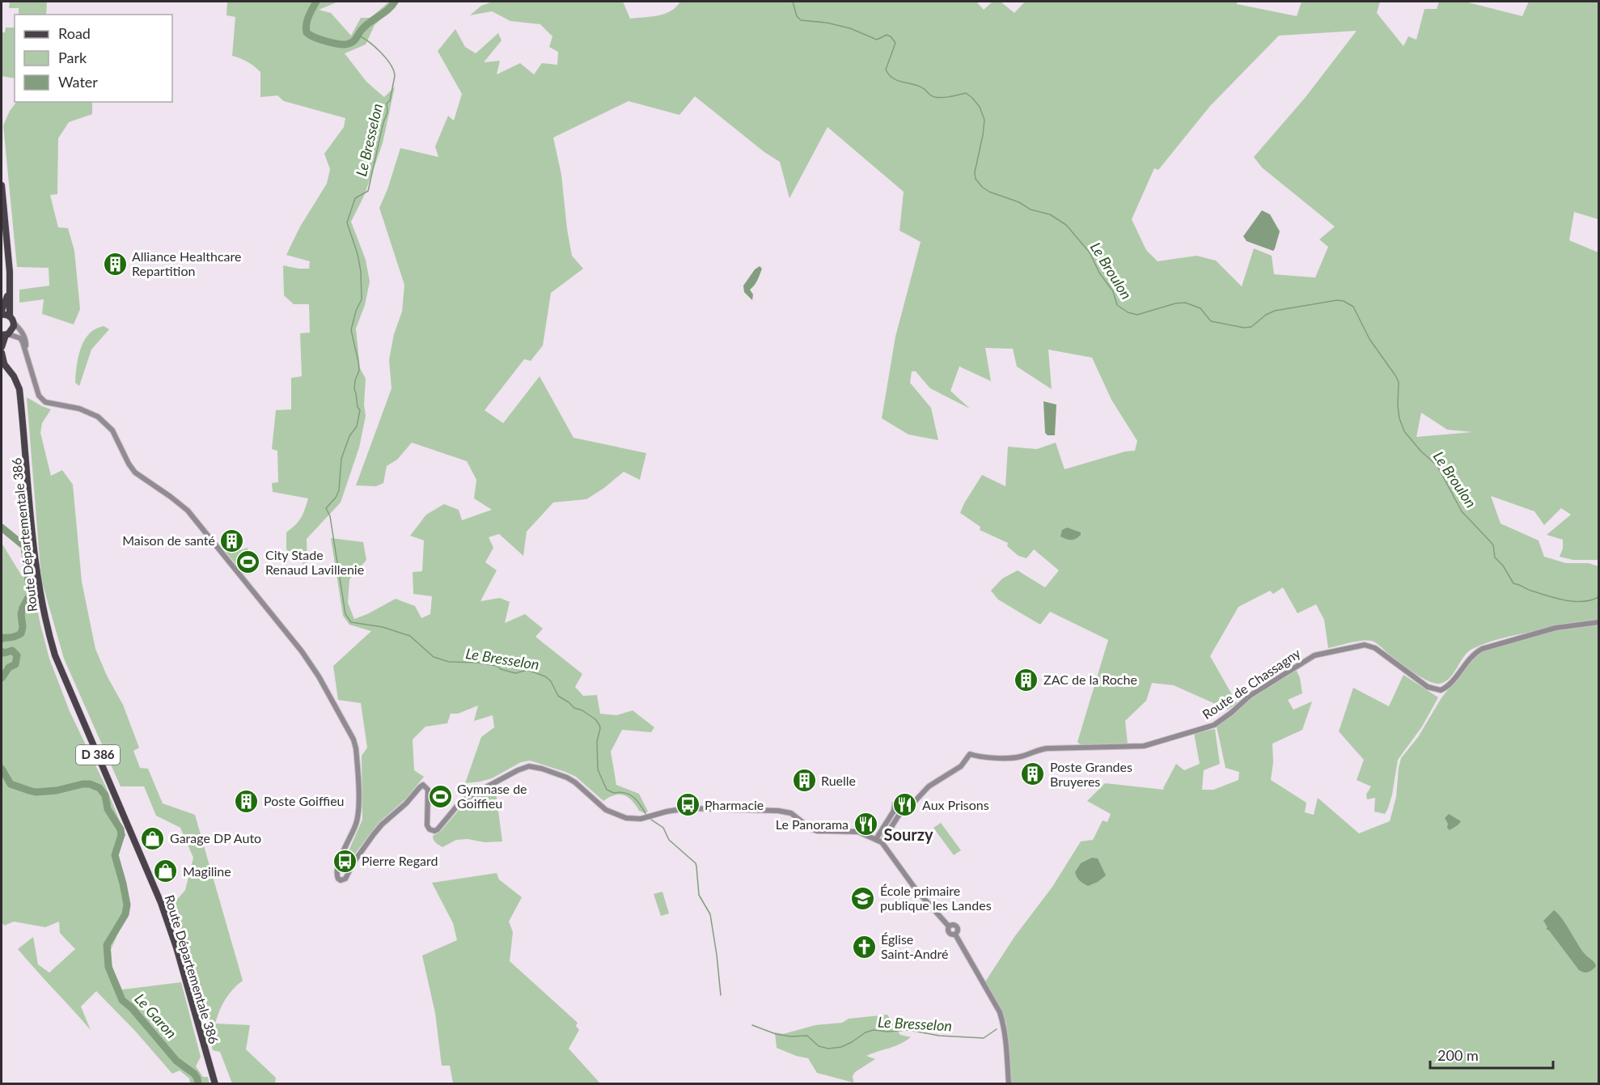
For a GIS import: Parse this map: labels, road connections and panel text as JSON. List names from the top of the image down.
{
  "streets": {
    "main road": ["Route Départementale 386", "D 386"],
    "street": ["Route de Chassagny"]
  },
  "districts": ["Sourzy"],
  "water": ["Le Bresselon", "Le Broulon", "Le Garon"],
  "places": {
    "building": [
      "Alliance Healthcare Repartition",
      "Maison de santé",
      "ZAC de la Roche",
      "Poste Grandes Bruyeres",
      "Ruelle",
      "Poste Goiffieu"
    ],
    "sports": ["City Stade Renaud Lavillenie", "Gymnase de Goiffieu"],
    "bus stop": ["Pharmacie", "Pierre Regard"],
    "restaurant": ["Aux Prisons", "Le Panorama"],
    "shop": ["Garage DP Auto", "Magiline"],
    "school or university": ["École primaire publique les Landes"],
    "church": ["Église Saint-André"]
  },
  "legend": ["Road", "Park", "Water"],
  "scale_bar": "200 m"
}
